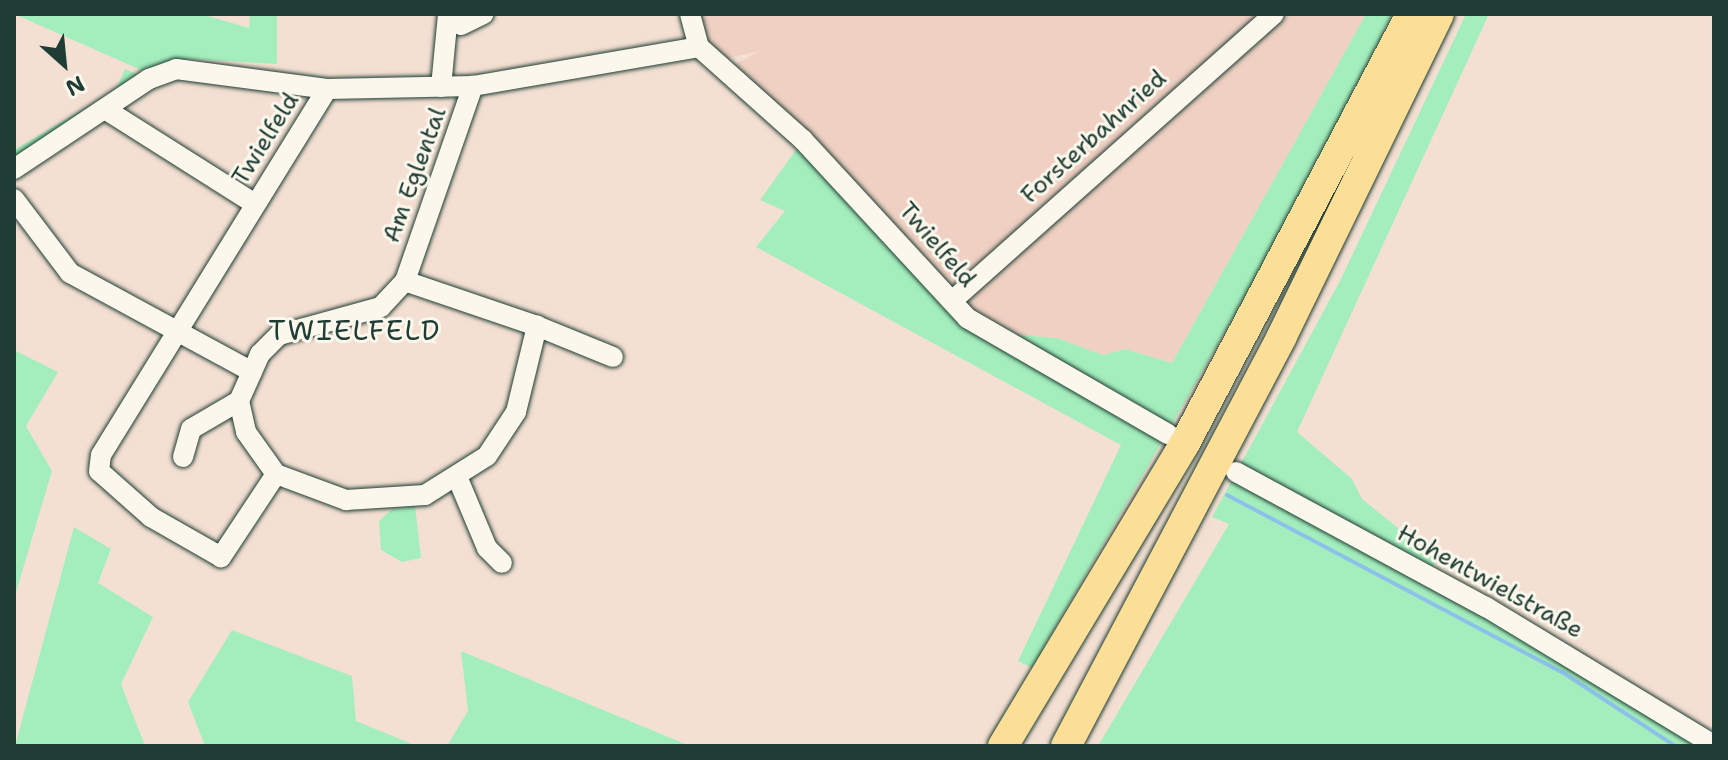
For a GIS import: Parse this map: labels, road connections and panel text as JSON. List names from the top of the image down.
{
  "streets": {
    "street": [
      "Forsterbahnried",
      "Twielfeld",
      "Am Eglental",
      "Hohentwielstraße"
    ]
  },
  "crossings": [
    ["Forsterbahnried", "Twielfeld"],
    ["Twielfeld", "Am Eglental"]
  ],
  "districts": ["TWIELFELD"],
  "north": "bottom right"
}
